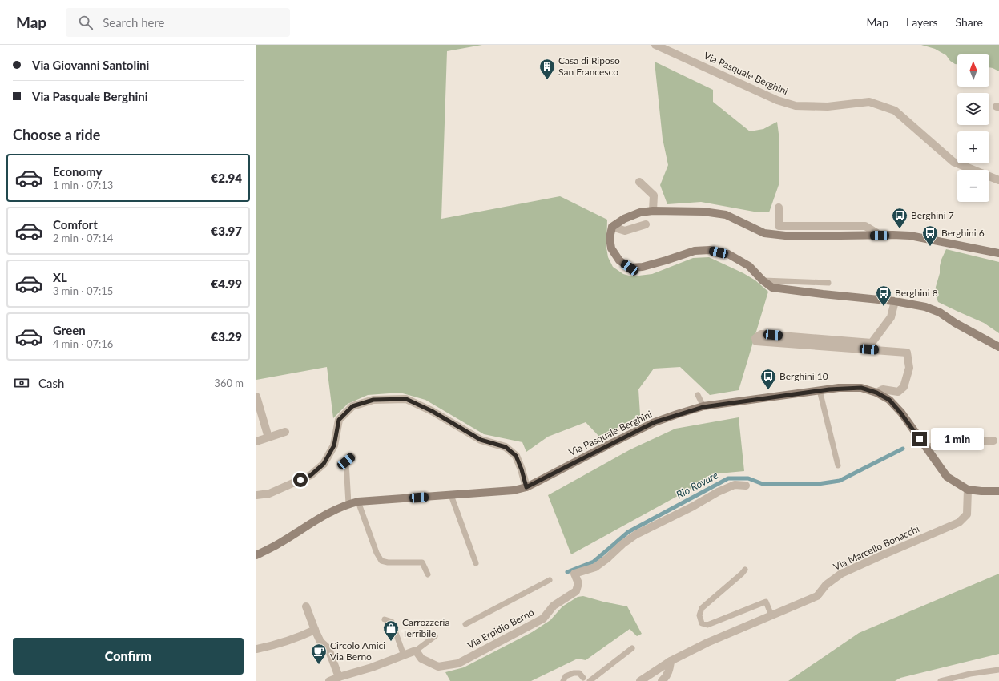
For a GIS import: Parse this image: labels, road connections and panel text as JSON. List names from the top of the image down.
{
  "streets": {
    "street": ["Via Pasquale Berghini", "Via Marcello Bonacchi", "Via Erpidio Berno"]
  },
  "crossings": [
    ["Via Pasquale Berghini", "Via Marcello Bonacchi"]
  ],
  "water": ["Rio Rovare"],
  "places": {
    "building": ["Casa di Riposo San Francesco"],
    "bus stop": [
      "Berghini 7",
      "Berghini 6",
      "Berghini 8",
      "Berghini 10"
    ],
    "shop": ["Carrozzeria Terribile"],
    "cafe": ["Circolo Amici Via Berno"]
  },
  "north": "top",
  "page": {
    "header": "Map",
    "search": "Search here",
    "nav": ["Map", "Layers", "Share"],
    "banner": ["Via Giovanni Santolini", "Via Pasquale Berghini"],
    "map_buttons": ["+", "−"],
    "heading": "Choose a ride",
    "list": [
      {
        "name": "Economy",
        "note": "1 min · 07:13",
        "value": "€2.94"
      },
      {
        "name": "Comfort",
        "note": "2 min · 07:14",
        "value": "€3.97"
      },
      {
        "name": "XL",
        "note": "3 min · 07:15",
        "value": "€4.99"
      },
      {
        "name": "Green",
        "note": "4 min · 07:16",
        "value": "€3.29"
      }
    ],
    "pay": ["Cash", "360 m"],
    "bubble": "1 min",
    "buttons": "Confirm"
  }
}
